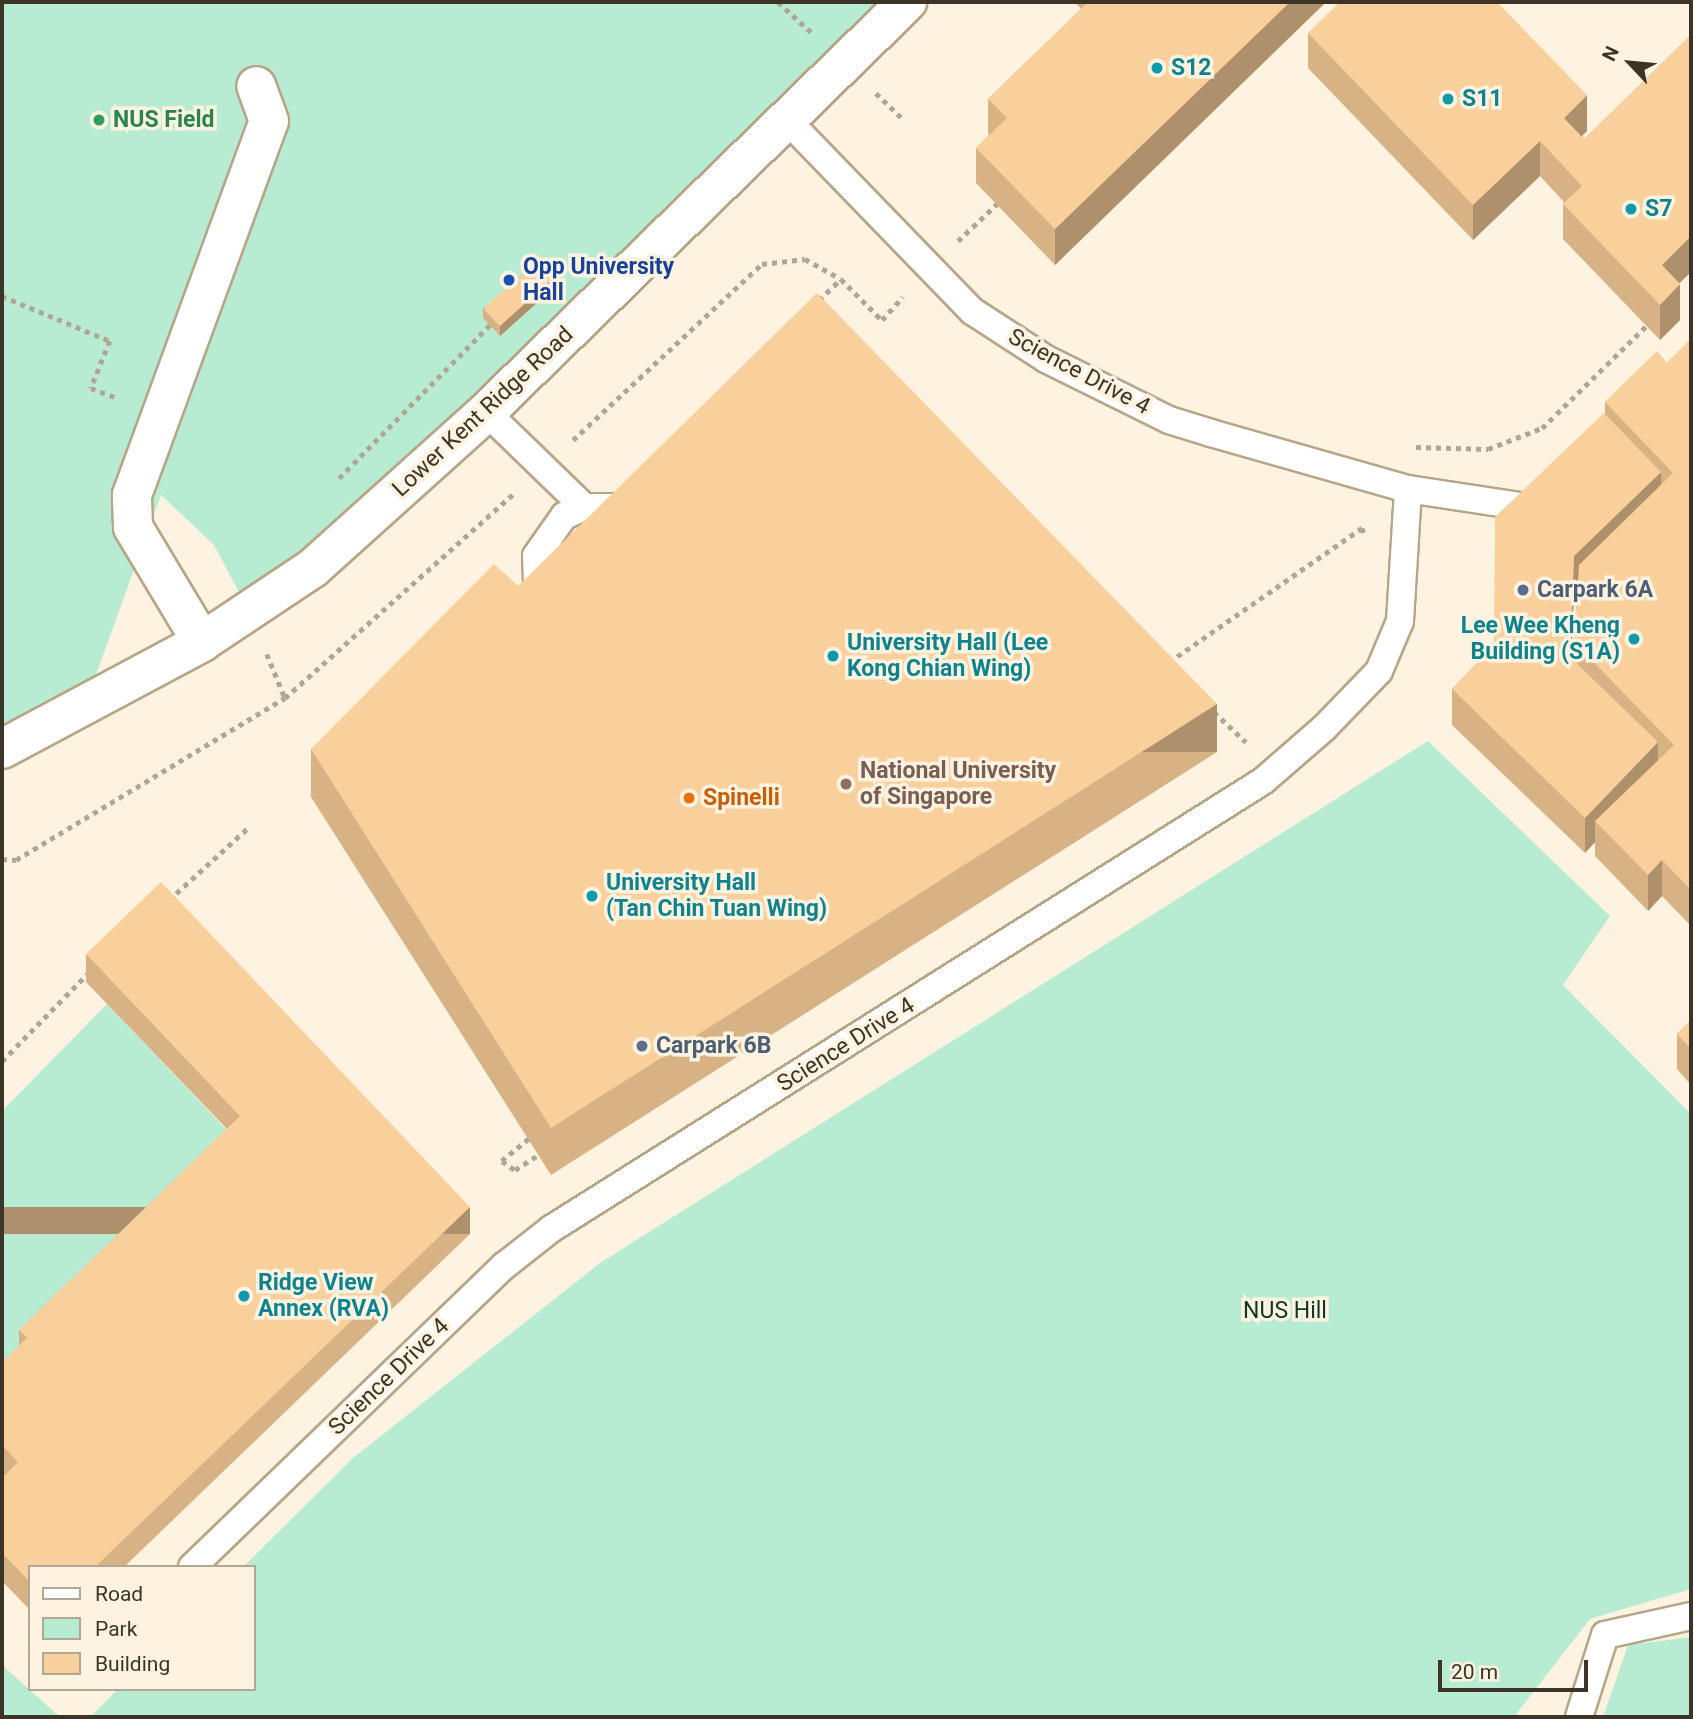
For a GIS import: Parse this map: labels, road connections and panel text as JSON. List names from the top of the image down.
{
  "streets": {
    "street": ["Lower Kent Ridge Road"],
    "lane": ["Science Drive 4"]
  },
  "crossings": [
    ["Science Drive 4", "Lower Kent Ridge Road"]
  ],
  "parks": ["NUS Hill"],
  "places": [
    "S12",
    "S11",
    "NUS Field",
    "S7",
    "Opp University Hall",
    "Carpark 6A",
    "Lee Wee Kheng Building (S1A)",
    "University Hall (Lee Kong Chian Wing)",
    "National University of Singapore",
    "Spinelli",
    "University Hall (Tan Chin Tuan Wing)",
    "Carpark 6B",
    "Ridge View Annex (RVA)"
  ],
  "legend": ["Road", "Park", "Building"],
  "scale_bar": "20 m",
  "north": "top left"
}
